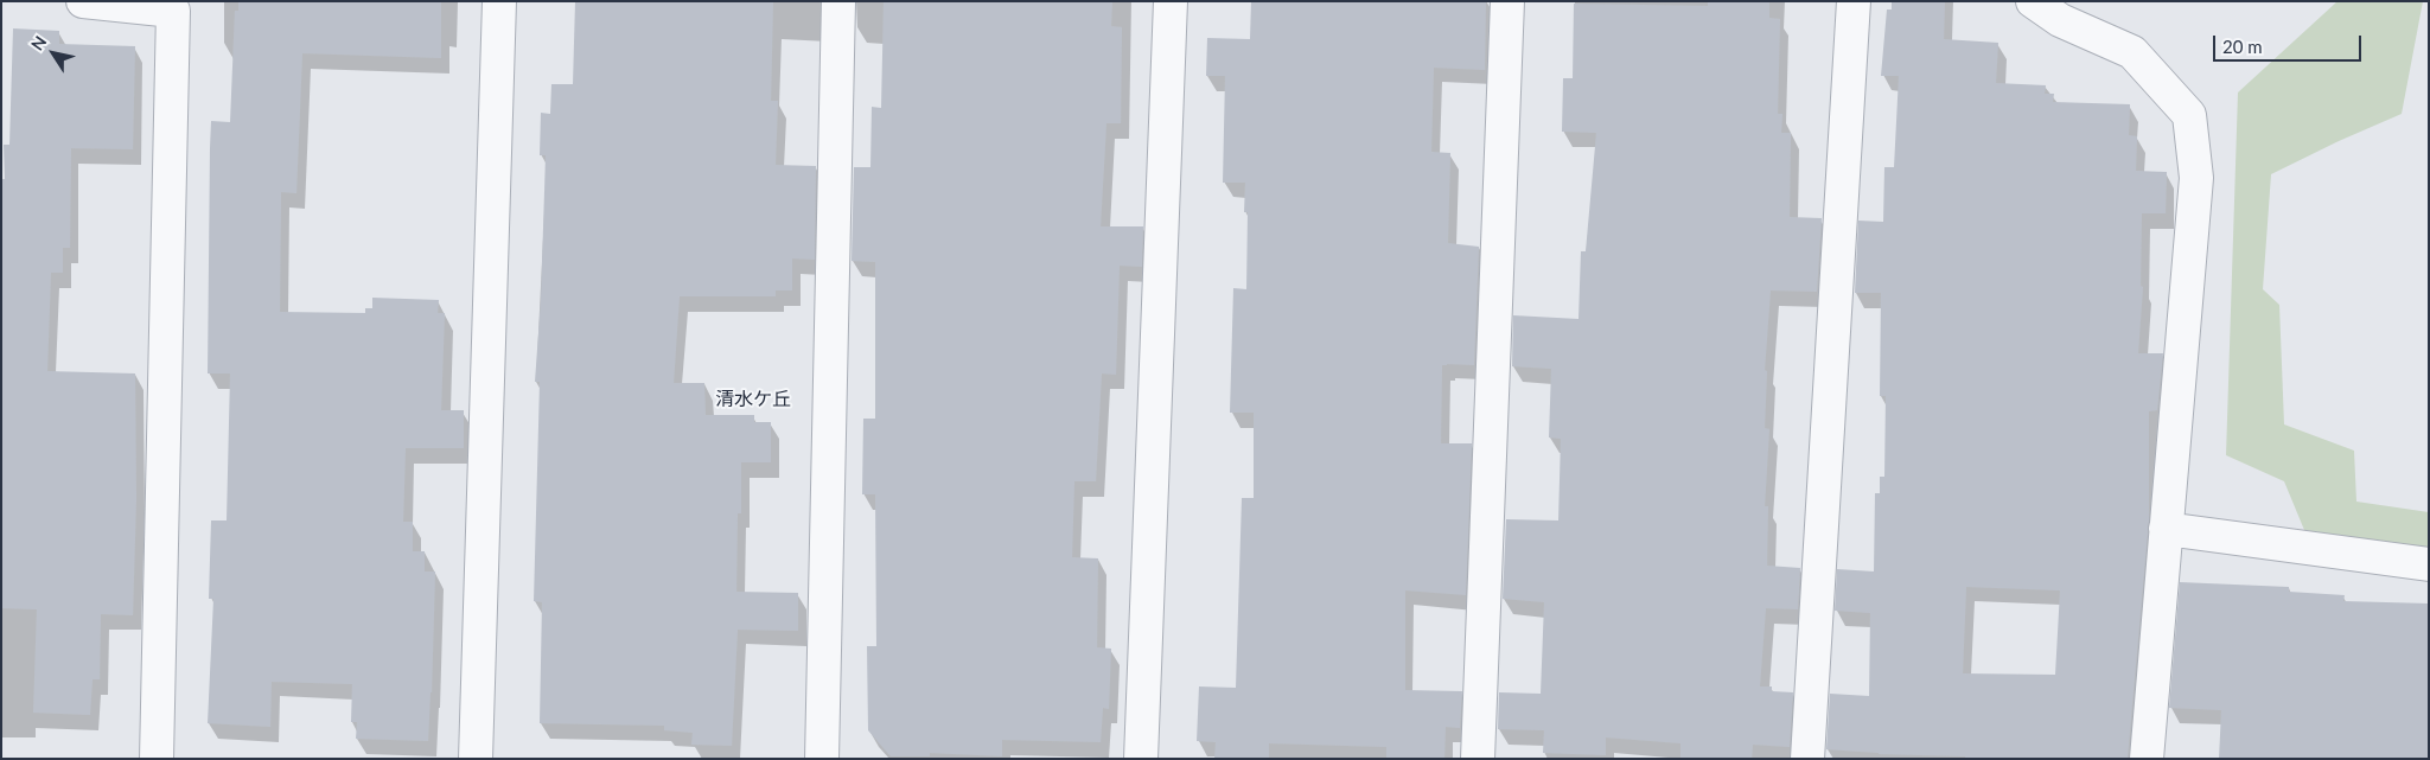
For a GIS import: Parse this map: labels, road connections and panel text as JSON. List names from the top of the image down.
{
  "districts": ["清水ケ丘"],
  "scale_bar": "20 m",
  "north": "top left"
}
